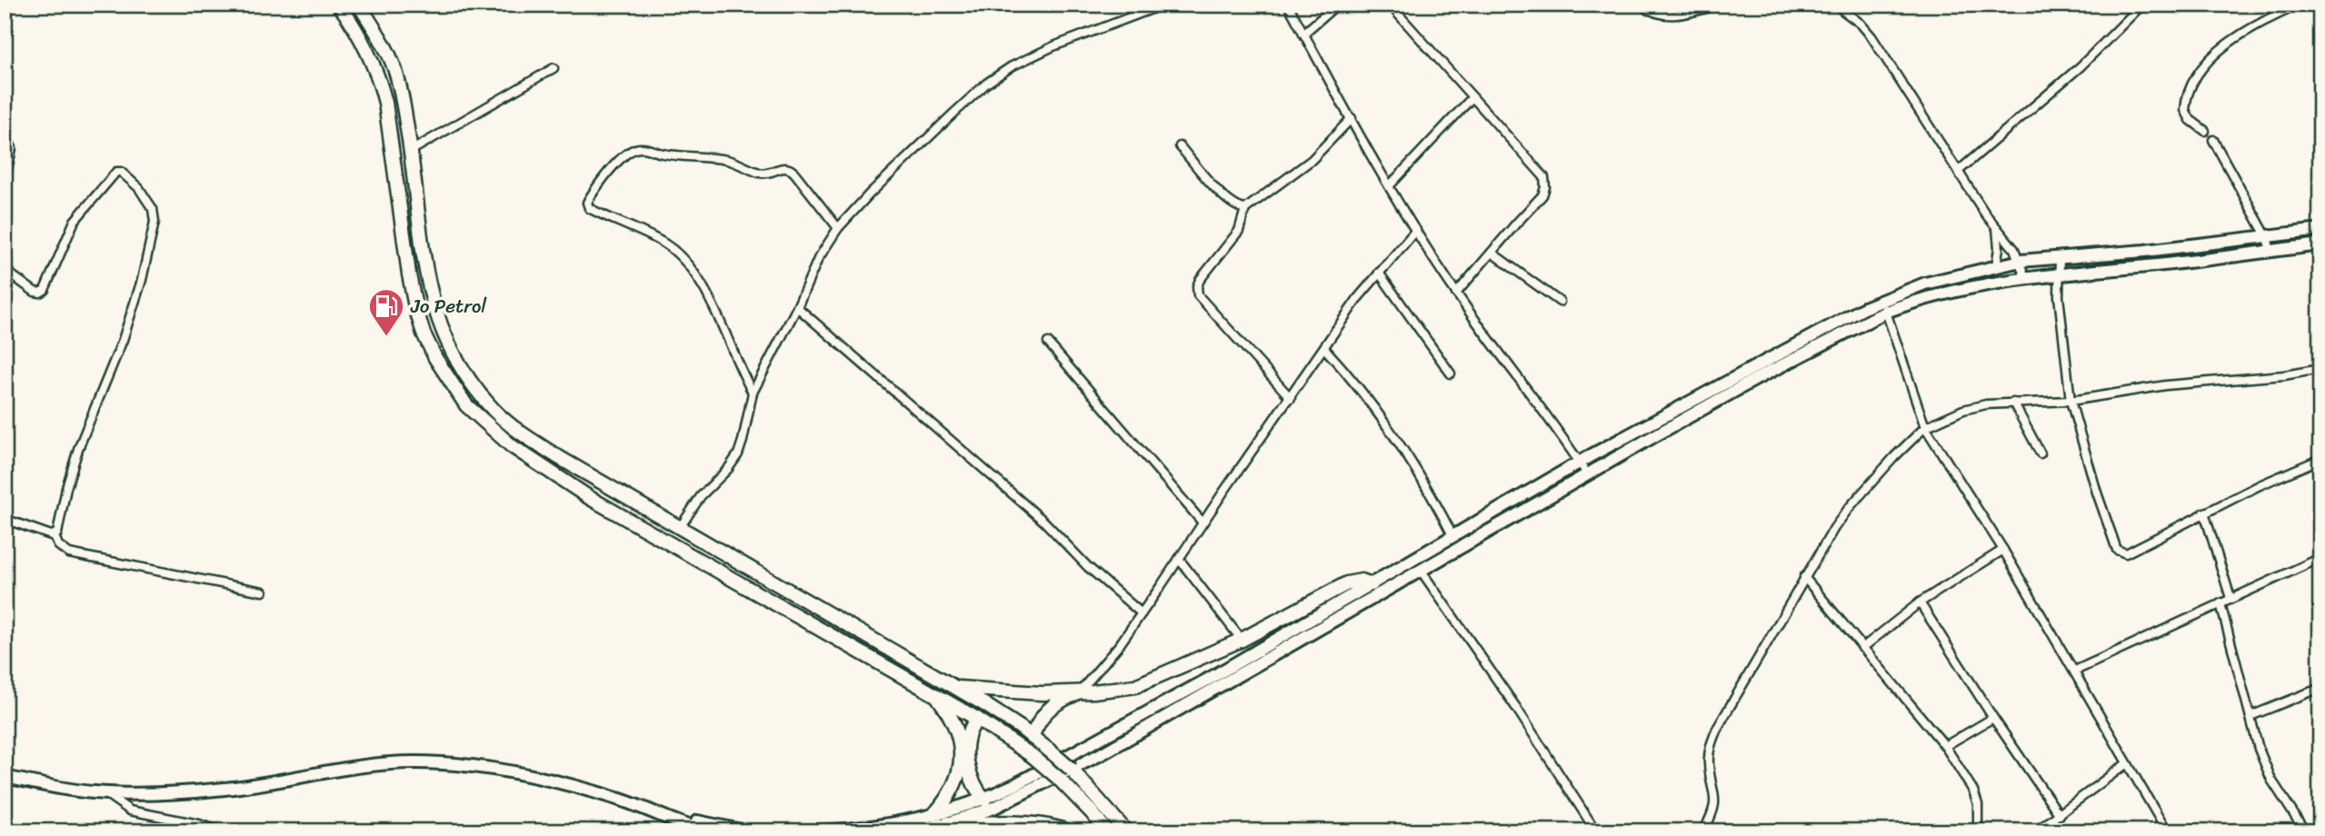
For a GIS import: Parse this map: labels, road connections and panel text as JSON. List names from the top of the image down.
{
  "places": {
    "fuel station": ["Jo Petrol"]
  }
}
